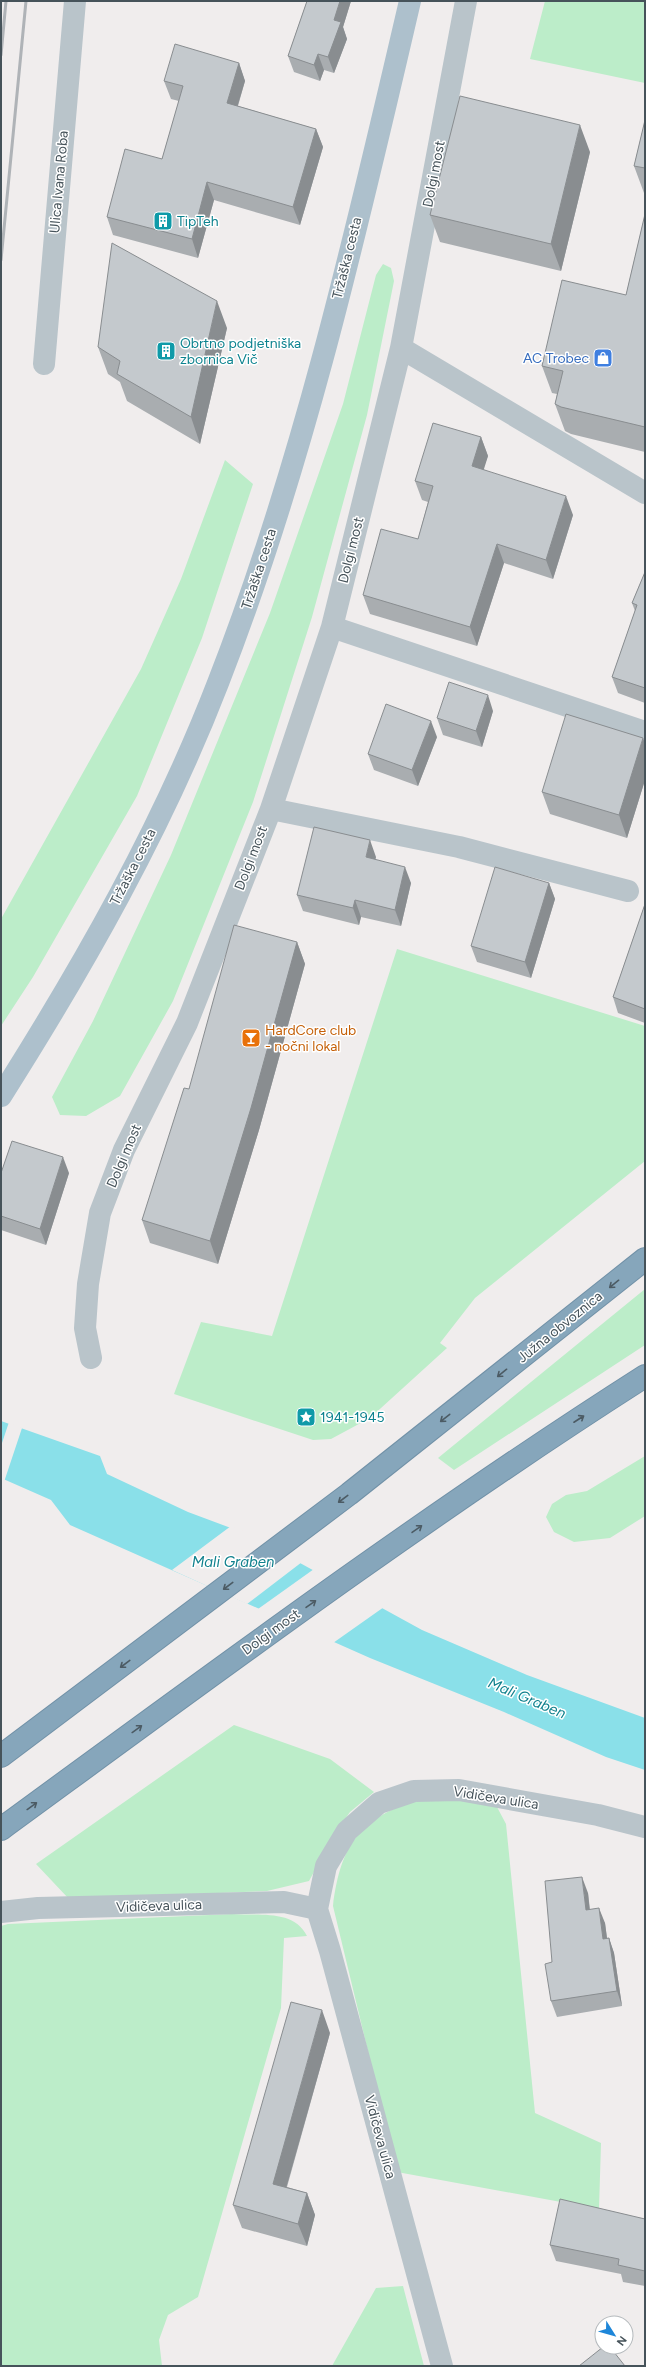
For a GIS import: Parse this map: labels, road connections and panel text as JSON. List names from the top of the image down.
{
  "streets": {
    "highway": ["Dolgi most", "Južna obvoznica"],
    "main road": ["Tržaška cesta"],
    "street": ["Ulica Ivana Roba", "Vidičeva ulica"]
  },
  "one_way": ["Dolgi most", "Južna obvoznica"],
  "water": ["Mali Graben"],
  "places": {
    "building": ["TipTeh", "Obrtno podjetniška zbornica Vič"],
    "shop": ["AC Trobec"],
    "bar": ["HardCore club - nočni lokal"],
    "place": ["1941-1945"]
  },
  "north": "bottom right"
}
